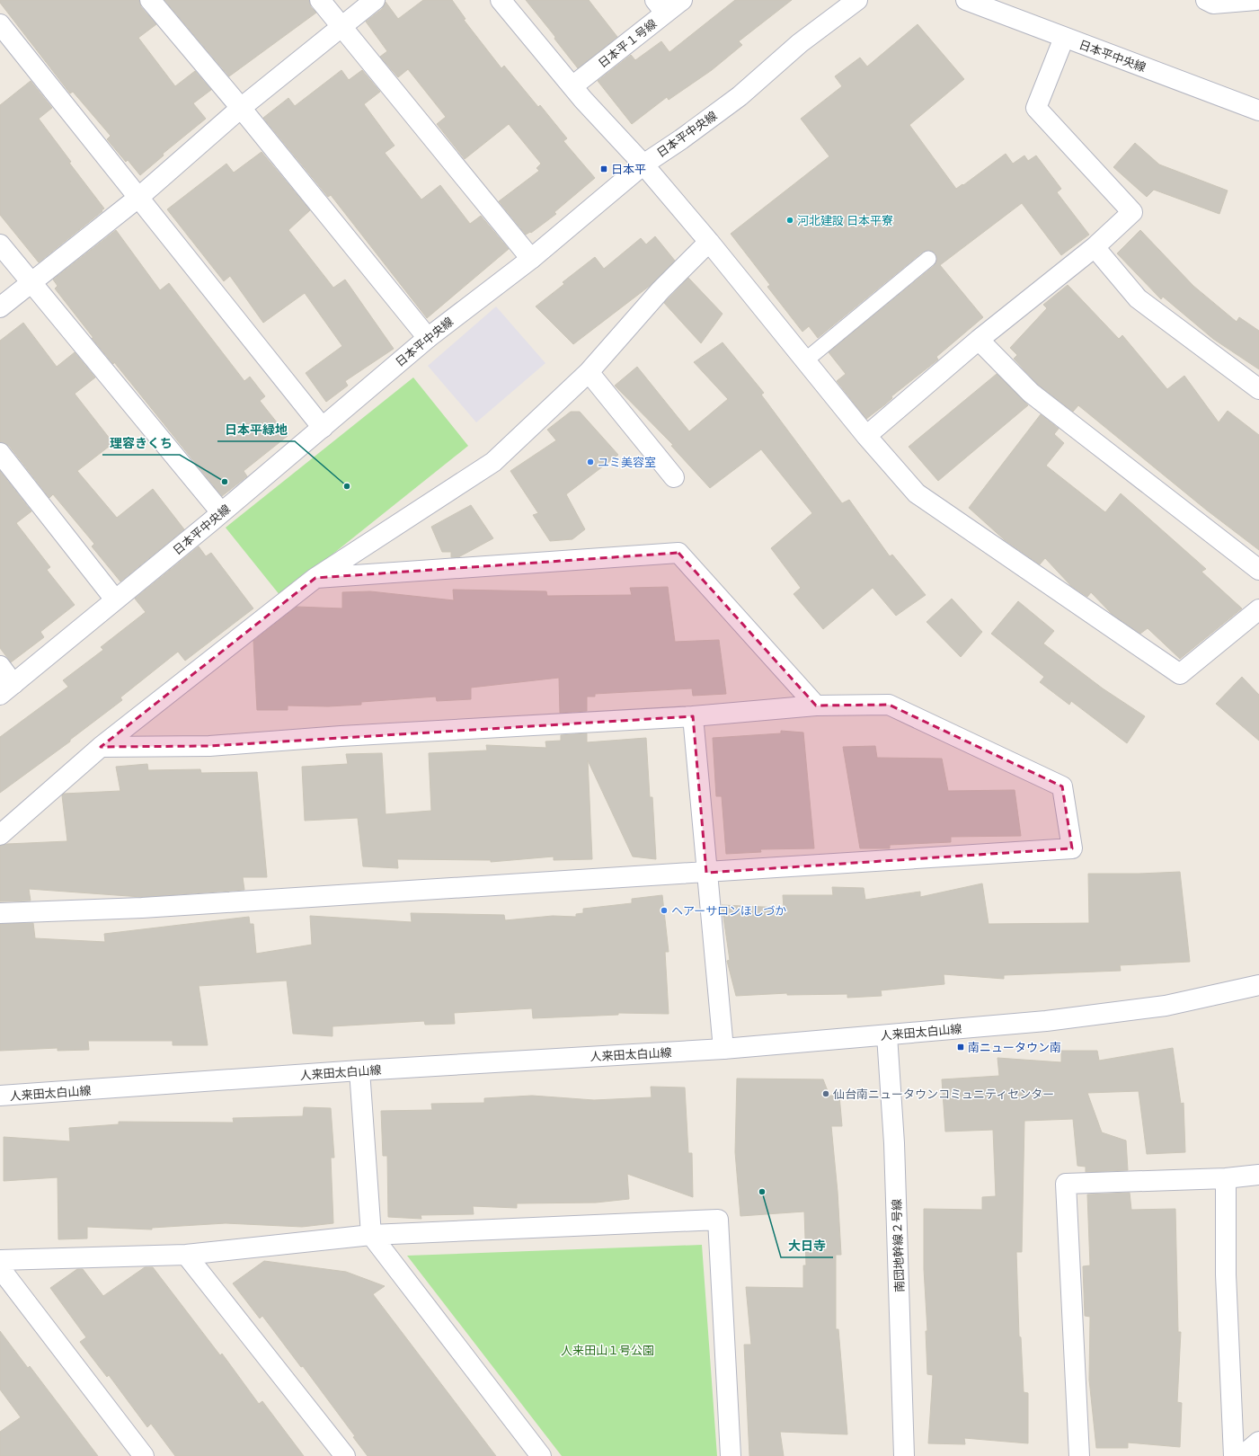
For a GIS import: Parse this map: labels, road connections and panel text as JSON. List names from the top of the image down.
{
  "streets": {
    "street": [
      "日本平１号線",
      "日本平中央線",
      "人来田太白山線",
      "南団地幹線２号線"
    ]
  },
  "crossings": [
    ["人来田太白山線", "南団地幹線２号線"]
  ],
  "parks": ["人来田山１号公園"],
  "places": {
    "transit": ["日本平", "南ニュータウン南"],
    "other": [
      "河北建設 日本平寮",
      "ユミ美容室",
      "理容きくち",
      "日本平緑地",
      "ヘアーサロンほしづか",
      "仙台南ニュータウンコミュニティセンター",
      "大日寺"
    ]
  }
}
